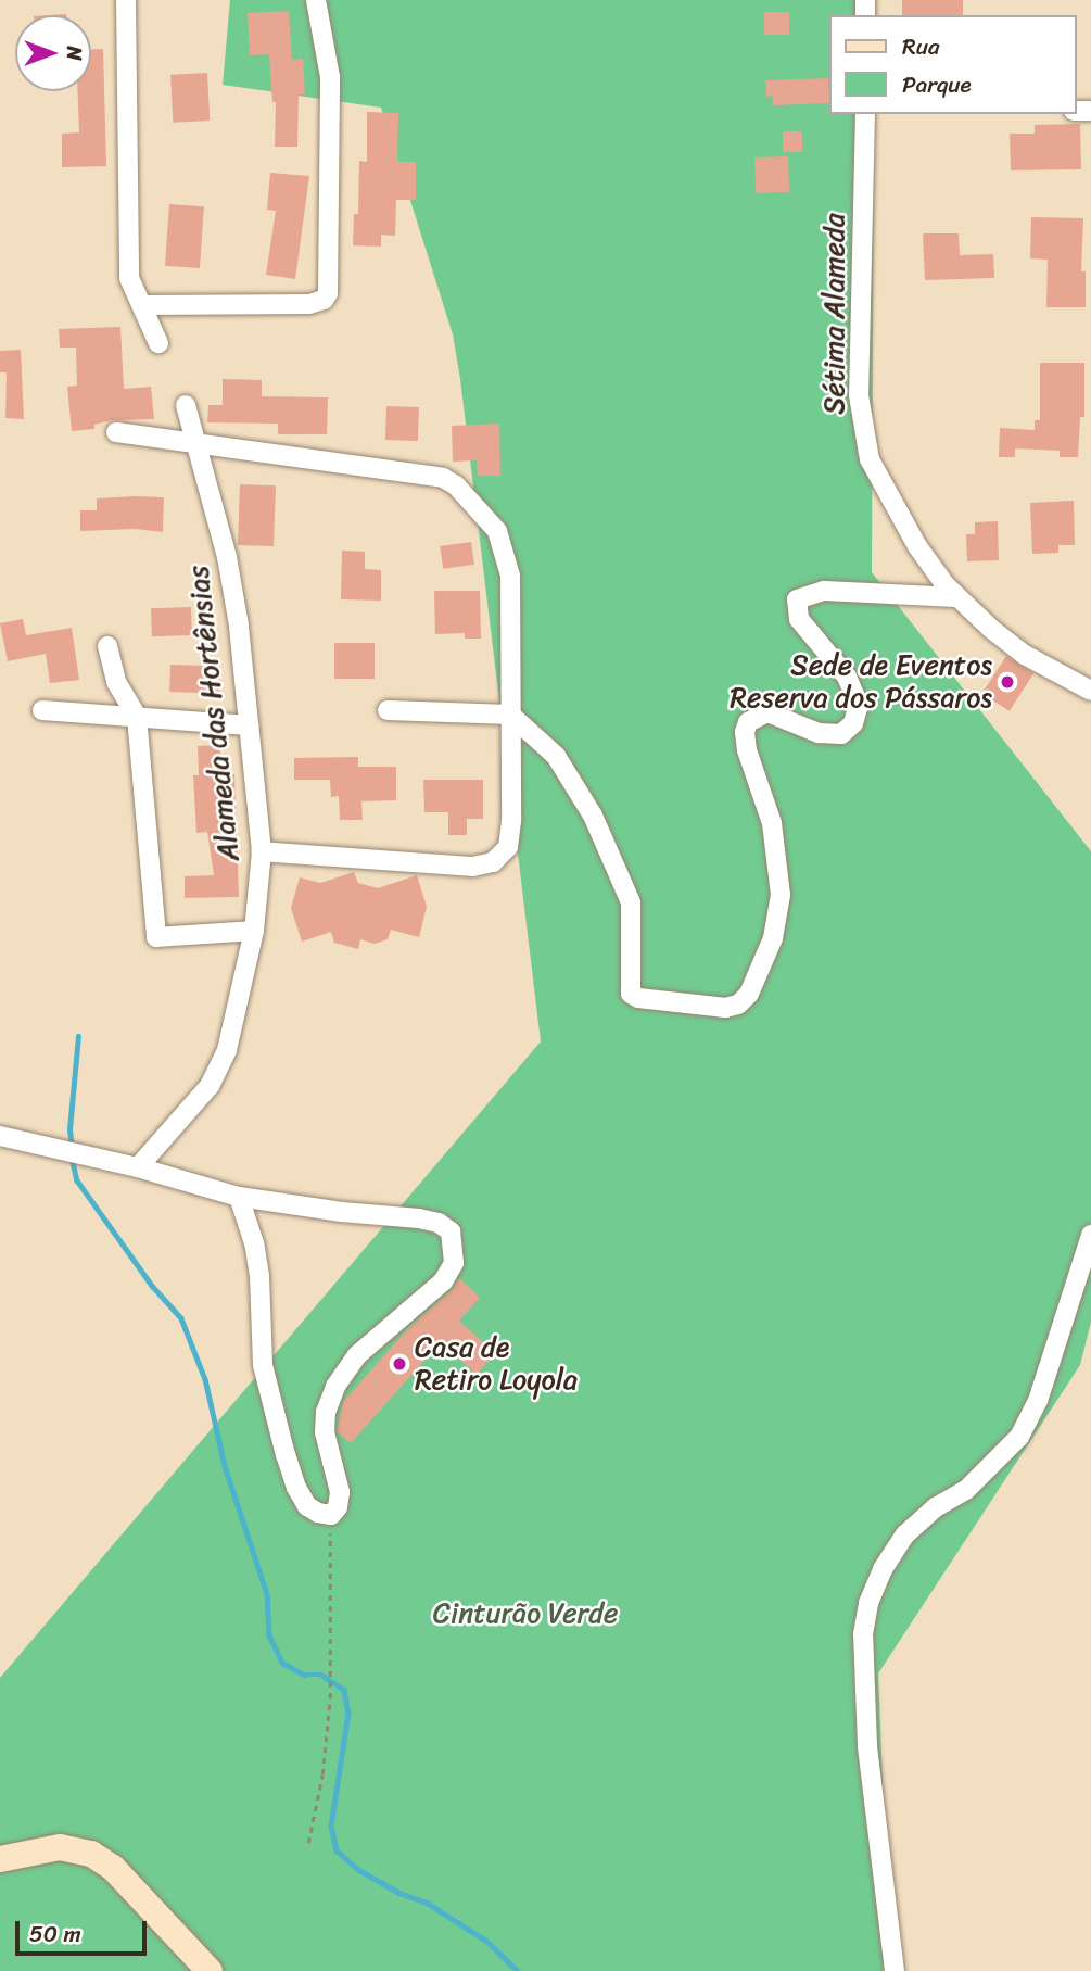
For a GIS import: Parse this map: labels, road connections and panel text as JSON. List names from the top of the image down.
{
  "streets": {
    "street": ["Sétima Alameda", "Alameda das Hortênsias"]
  },
  "parks": ["Cinturão Verde"],
  "places": ["Sede de Eventos Reserva dos Pássaros", "Casa de Retiro Loyola"],
  "legend": ["Rua", "Parque"],
  "scale_bar": "50 m",
  "north": "right"
}
